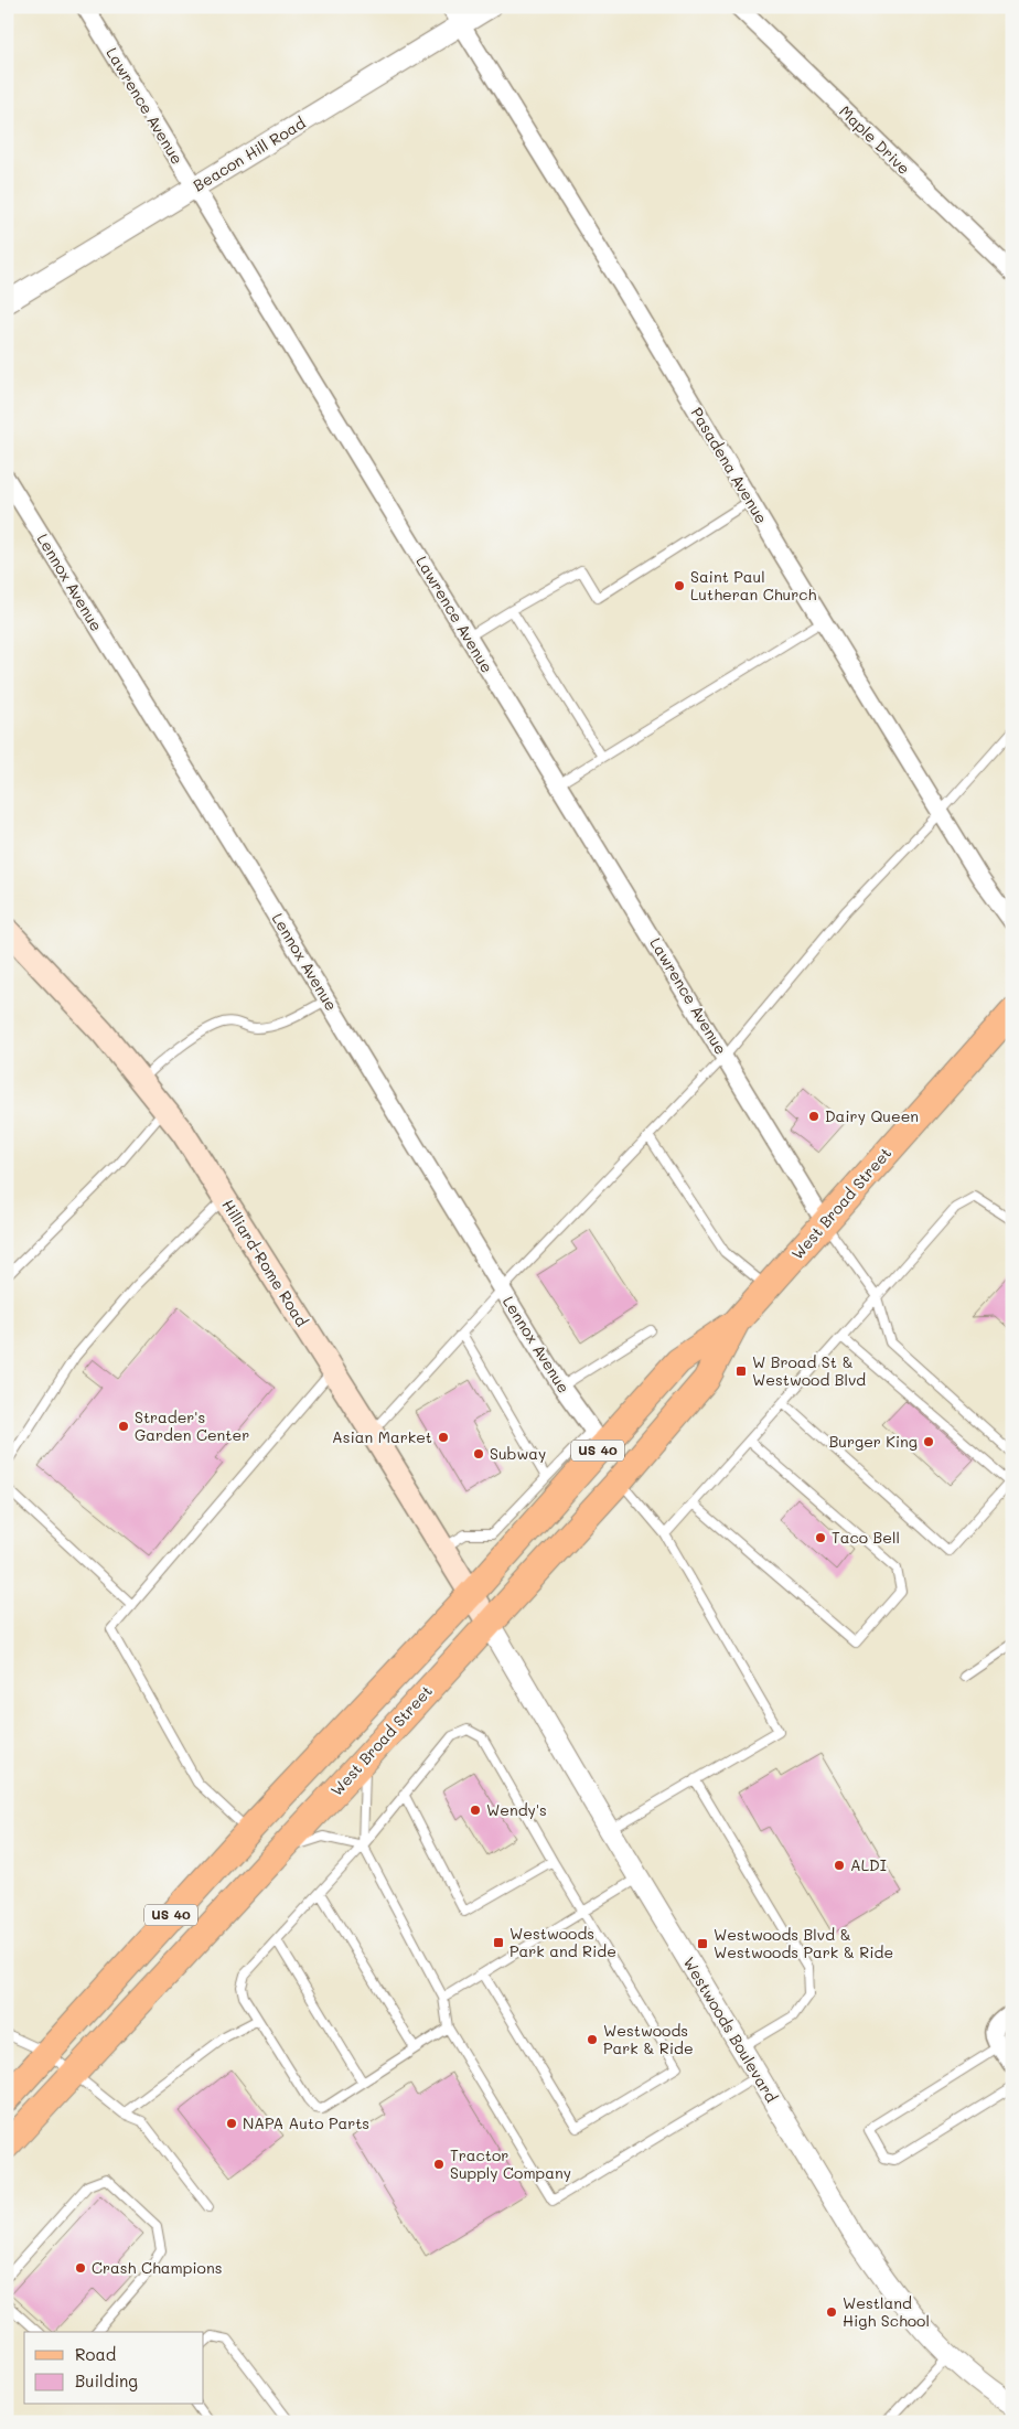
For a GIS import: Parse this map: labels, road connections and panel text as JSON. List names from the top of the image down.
{
  "streets": {
    "main road": ["West Broad Street", "Hilliard-Rome Road", "US 40"],
    "street": [
      "Lawrence Avenue",
      "Maple Drive",
      "Beacon Hill Road",
      "Pasadena Avenue",
      "Lennox Avenue",
      "Westwoods Boulevard"
    ]
  },
  "crossings": [
    ["Lawrence Avenue", "Beacon Hill Road"],
    ["Lawrence Avenue", "West Broad Street"],
    ["Beacon Hill Road", "Pasadena Avenue"],
    ["Lennox Avenue", "West Broad Street"],
    ["West Broad Street", "Hilliard-Rome Road"],
    ["West Broad Street", "Westwoods Boulevard"],
    ["Hilliard-Rome Road", "Westwoods Boulevard"]
  ],
  "places": {
    "other": [
      "Saint Paul Lutheran Church",
      "Dairy Queen",
      "Strader's Garden Center",
      "Asian Market",
      "Burger King",
      "Subway",
      "Taco Bell",
      "Wendy's",
      "ALDI",
      "Westwoods Park & Ride",
      "NAPA Auto Parts",
      "Tractor Supply Company",
      "Crash Champions",
      "Westland High School"
    ],
    "transit": ["W Broad St & Westwood Blvd", "Westwoods Park and Ride", "Westwoods Blvd & Westwoods Park & Ride"]
  },
  "legend": ["Road", "Building"]
}
